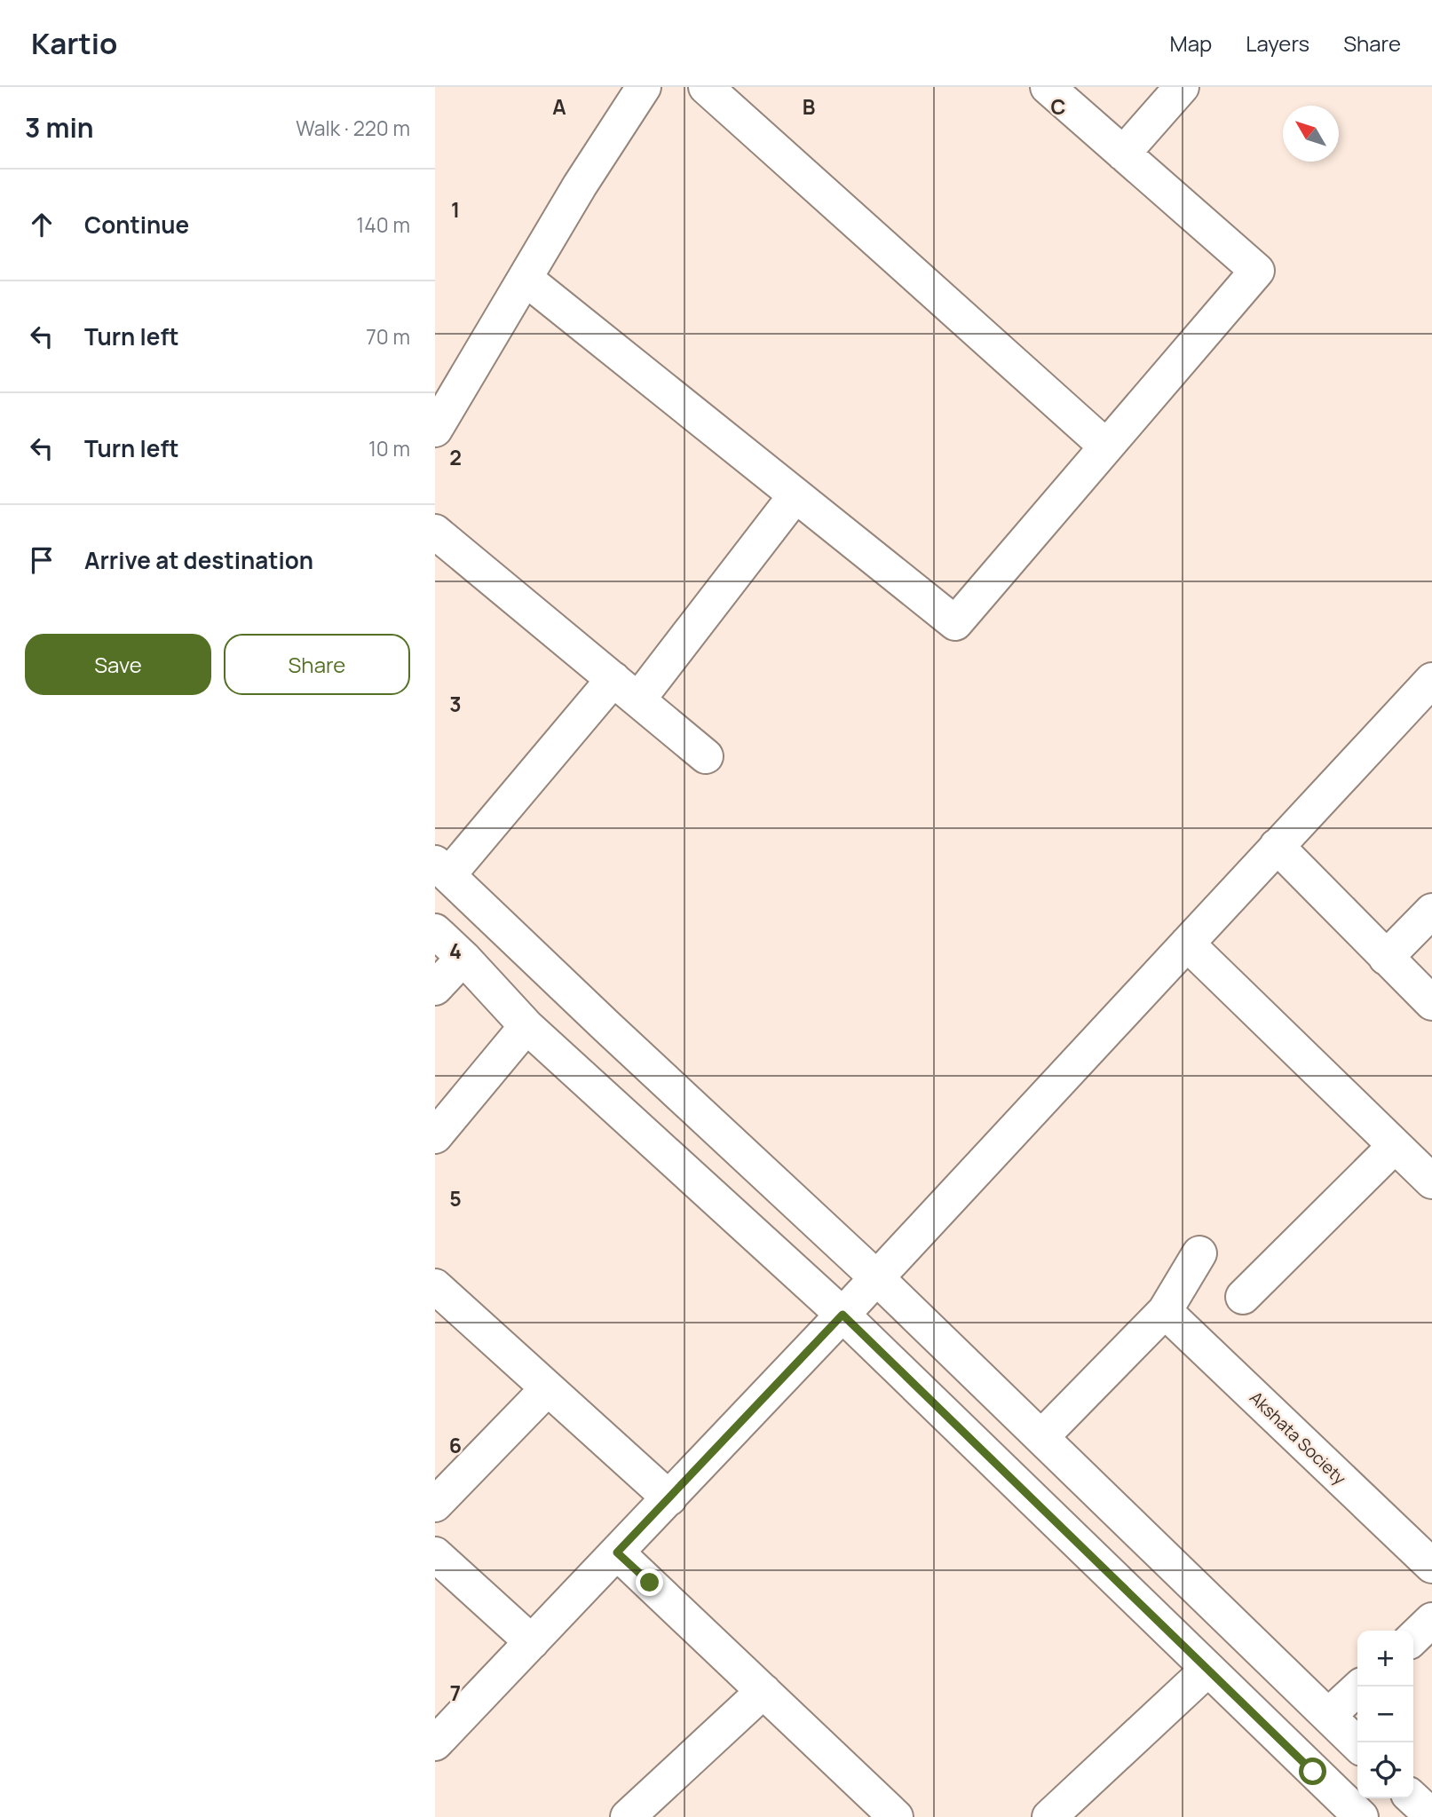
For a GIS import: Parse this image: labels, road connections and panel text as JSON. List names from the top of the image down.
{
  "streets": {
    "street": ["Akshata Society"]
  },
  "north": "top left",
  "page": {
    "header": "Kartio",
    "nav": ["Map", "Layers", "Share"],
    "heading": ["3 min", "Walk · 220 m"],
    "list": [
      ["Continue", "140 m"],
      ["Turn left", "70 m"],
      ["Turn left", "10 m"],
      "Arrive at destination"
    ],
    "buttons": ["Save", "Share"],
    "map_buttons": ["+", "−"]
  },
  "grid": {
    "columns": ["A", "B", "C"],
    "rows": [
      "1",
      "2",
      "3",
      "4",
      "5",
      "6",
      "7"
    ]
  }
}
